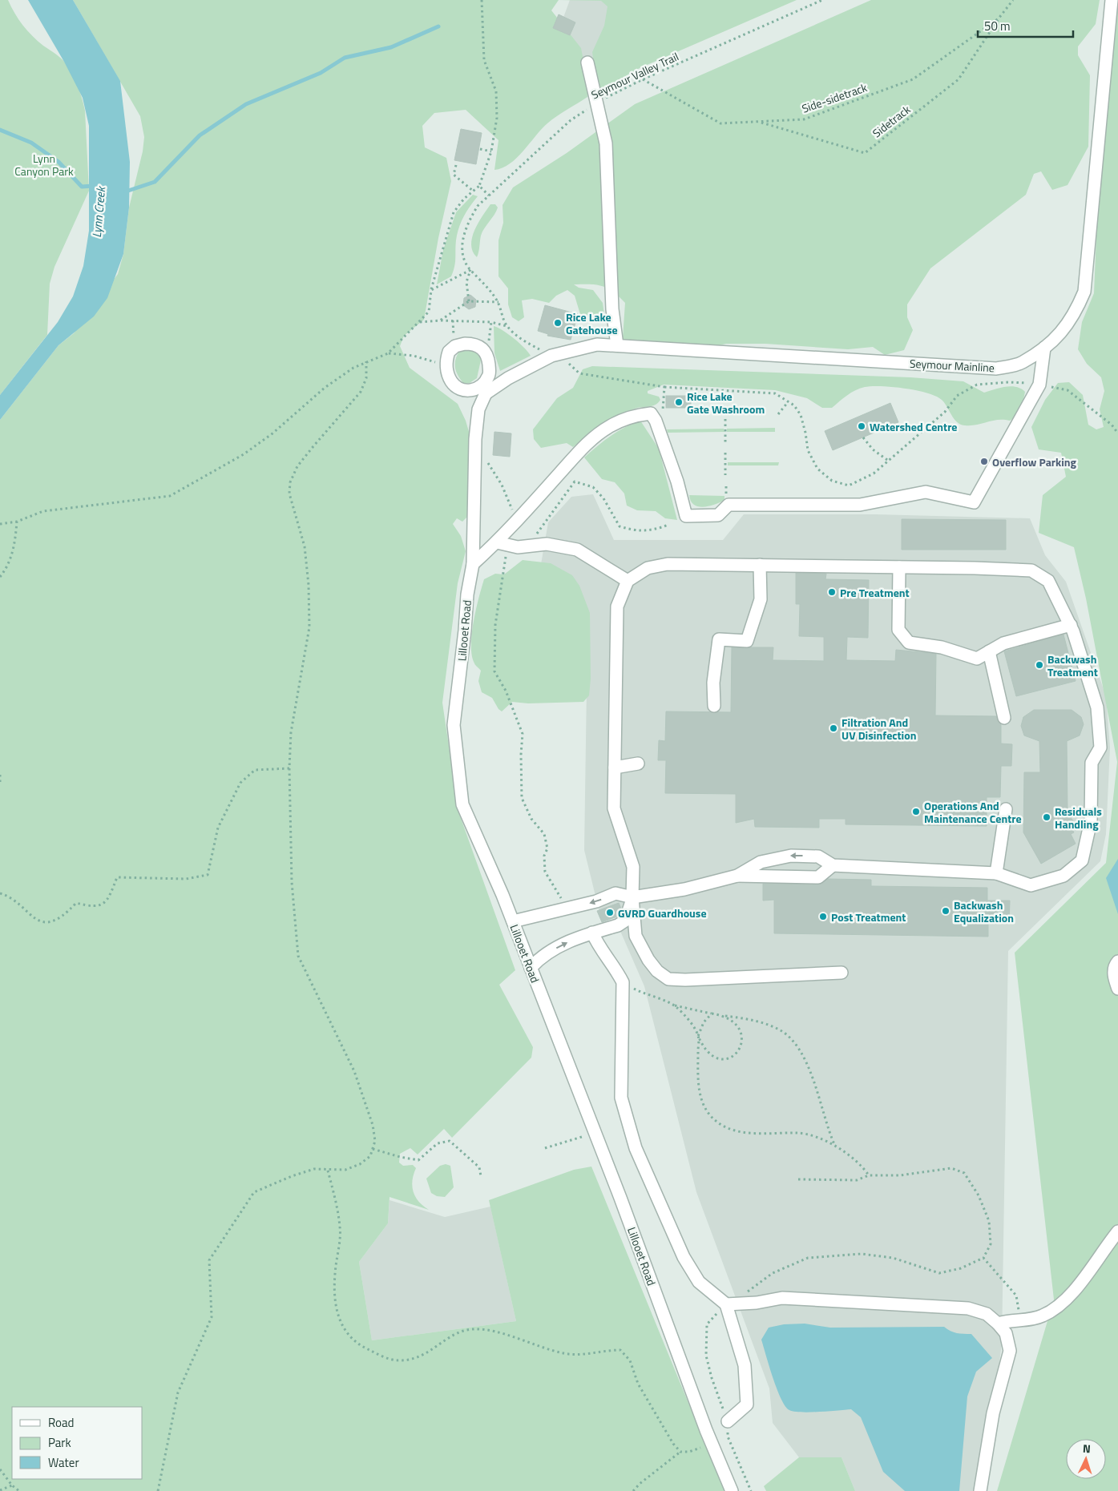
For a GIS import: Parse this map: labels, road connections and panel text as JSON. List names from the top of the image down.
{
  "streets": {
    "street": ["Seymour Mainline", "Lillooet Road"],
    "path": ["Seymour Valley Trail", "Side-sidetrack", "Sidetrack"]
  },
  "crossings": [
    ["Seymour Valley Trail", "Side-sidetrack"],
    ["Side-sidetrack", "Sidetrack"],
    ["Seymour Mainline", "Lillooet Road"]
  ],
  "water": ["Lynn Creek"],
  "parks": ["Lynn Canyon Park"],
  "places": [
    "Rice Lake Gatehouse",
    "Rice Lake Gate Washroom",
    "Watershed Centre",
    "Overflow Parking",
    "Pre Treatment",
    "Backwash Treatment",
    "Filtration And UV Disinfection",
    "Operations And Maintenance Centre",
    "Residuals Handling",
    "Backwash Equalization",
    "GVRD Guardhouse",
    "Post Treatment"
  ],
  "legend": ["Road", "Park", "Water"],
  "scale_bar": "50 m",
  "north": "top"
}
